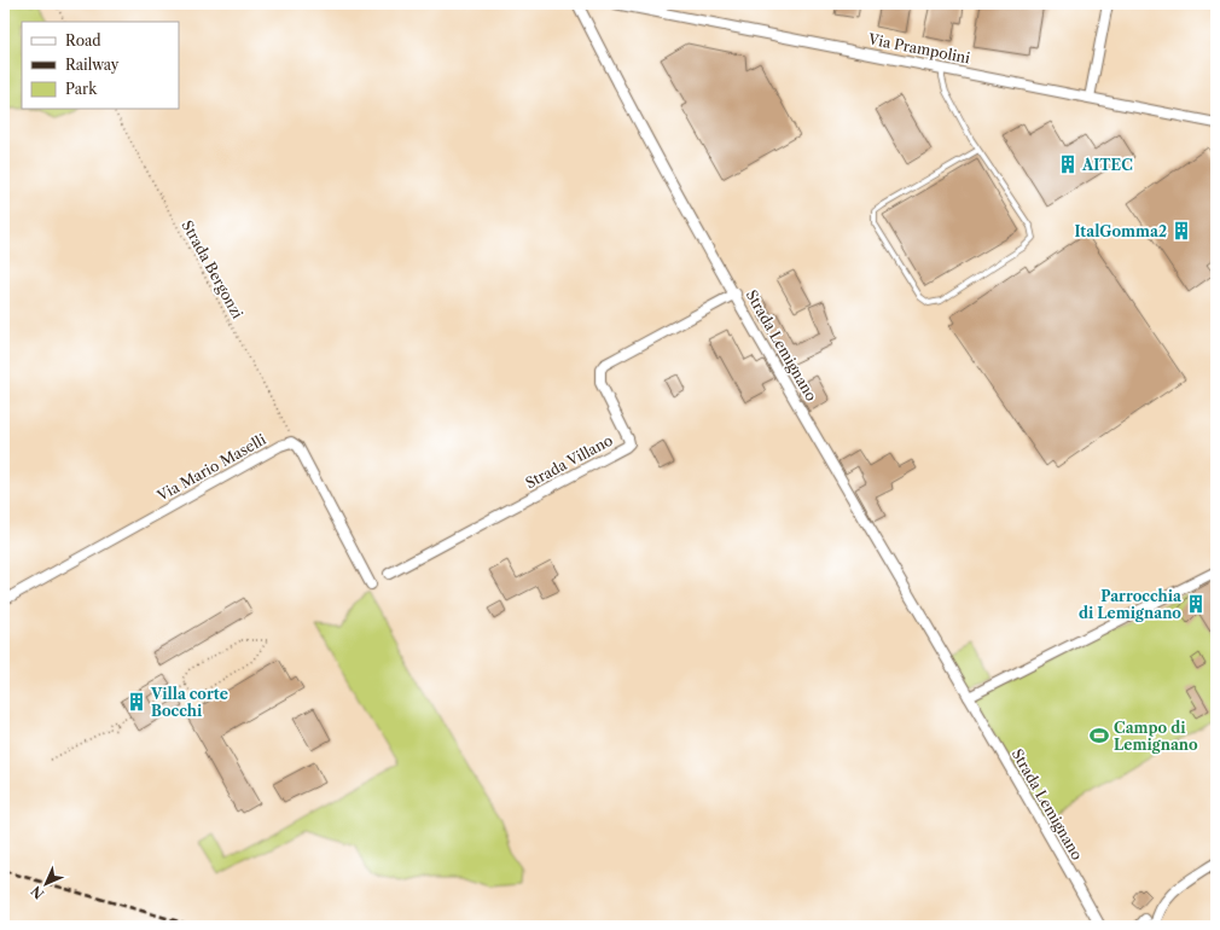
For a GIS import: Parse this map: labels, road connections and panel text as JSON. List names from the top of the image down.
{
  "streets": {
    "street": [
      "Via Prampolini",
      "Strada Lemignano",
      "Strada Villano",
      "Via Mario Maselli"
    ],
    "path": ["Strada Bergonzi"]
  },
  "crossings": [
    ["Strada Bergonzi", "Via Mario Maselli"],
    ["Strada Lemignano", "Strada Villano"]
  ],
  "places": {
    "building": [
      "AITEC",
      "ItalGomma2",
      "Parrocchia di Lemignano",
      "Villa corte Bocchi"
    ],
    "sports": ["Campo di Lemignano"]
  },
  "legend": ["Road", "Railway", "Park"],
  "north": "bottom left"
}
